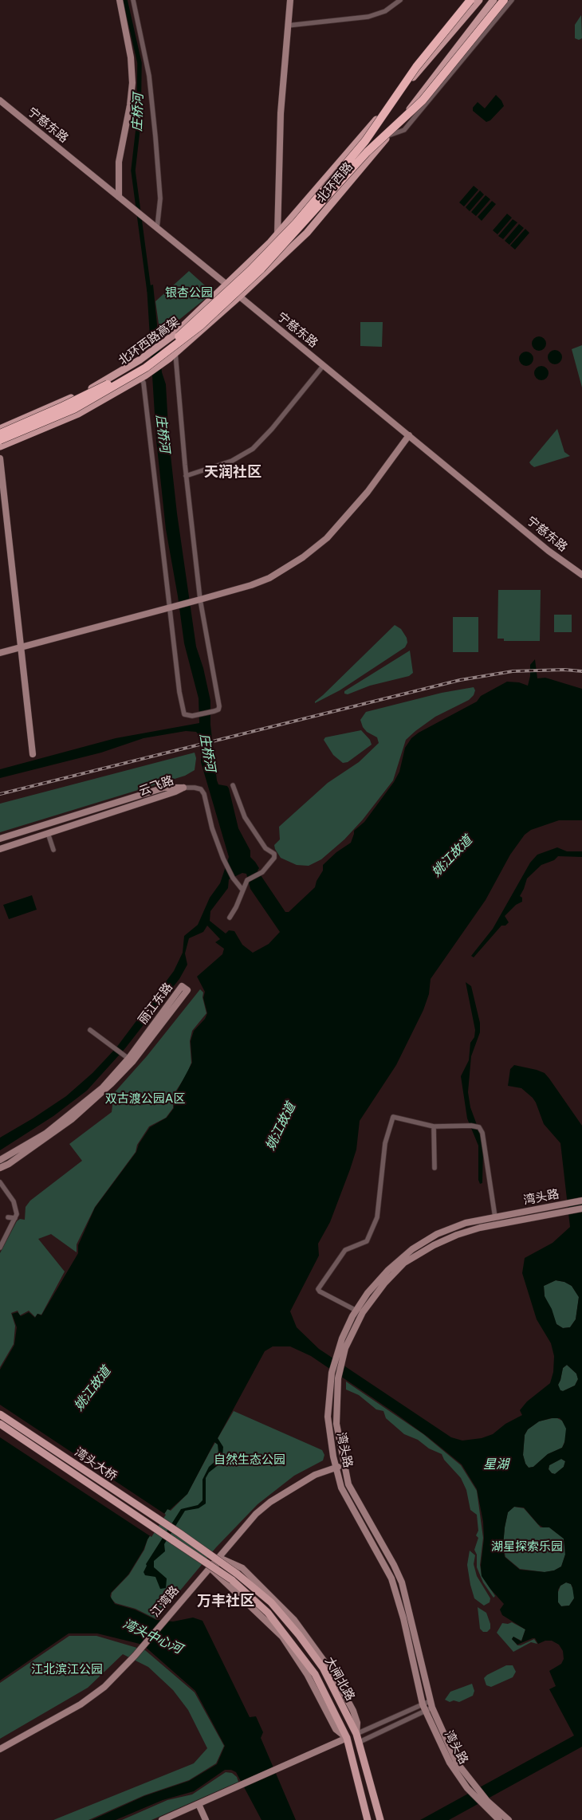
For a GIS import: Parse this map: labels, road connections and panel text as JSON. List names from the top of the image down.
{
  "streets": {
    "highway": ["北环西路高架"],
    "main road": [
      "宁慈东路",
      "北环西路",
      "云飞路",
      "丽江东路",
      "湾头路",
      "湾头大桥",
      "江湾路",
      "大闸北路"
    ]
  },
  "crossings": [
    ["宁慈东路", "北环西路"],
    ["湾头路", "江湾路"],
    ["湾头大桥", "大闸北路"]
  ],
  "districts": ["天润社区", "万丰社区"],
  "water": [
    "庄桥河",
    "姚江故道",
    "星湖",
    "湾头中心河"
  ],
  "parks": [
    "银杏公园",
    "双古渡公园A区",
    "自然生态公园",
    "湖星探索乐园",
    "江北滨江公园"
  ]
}
